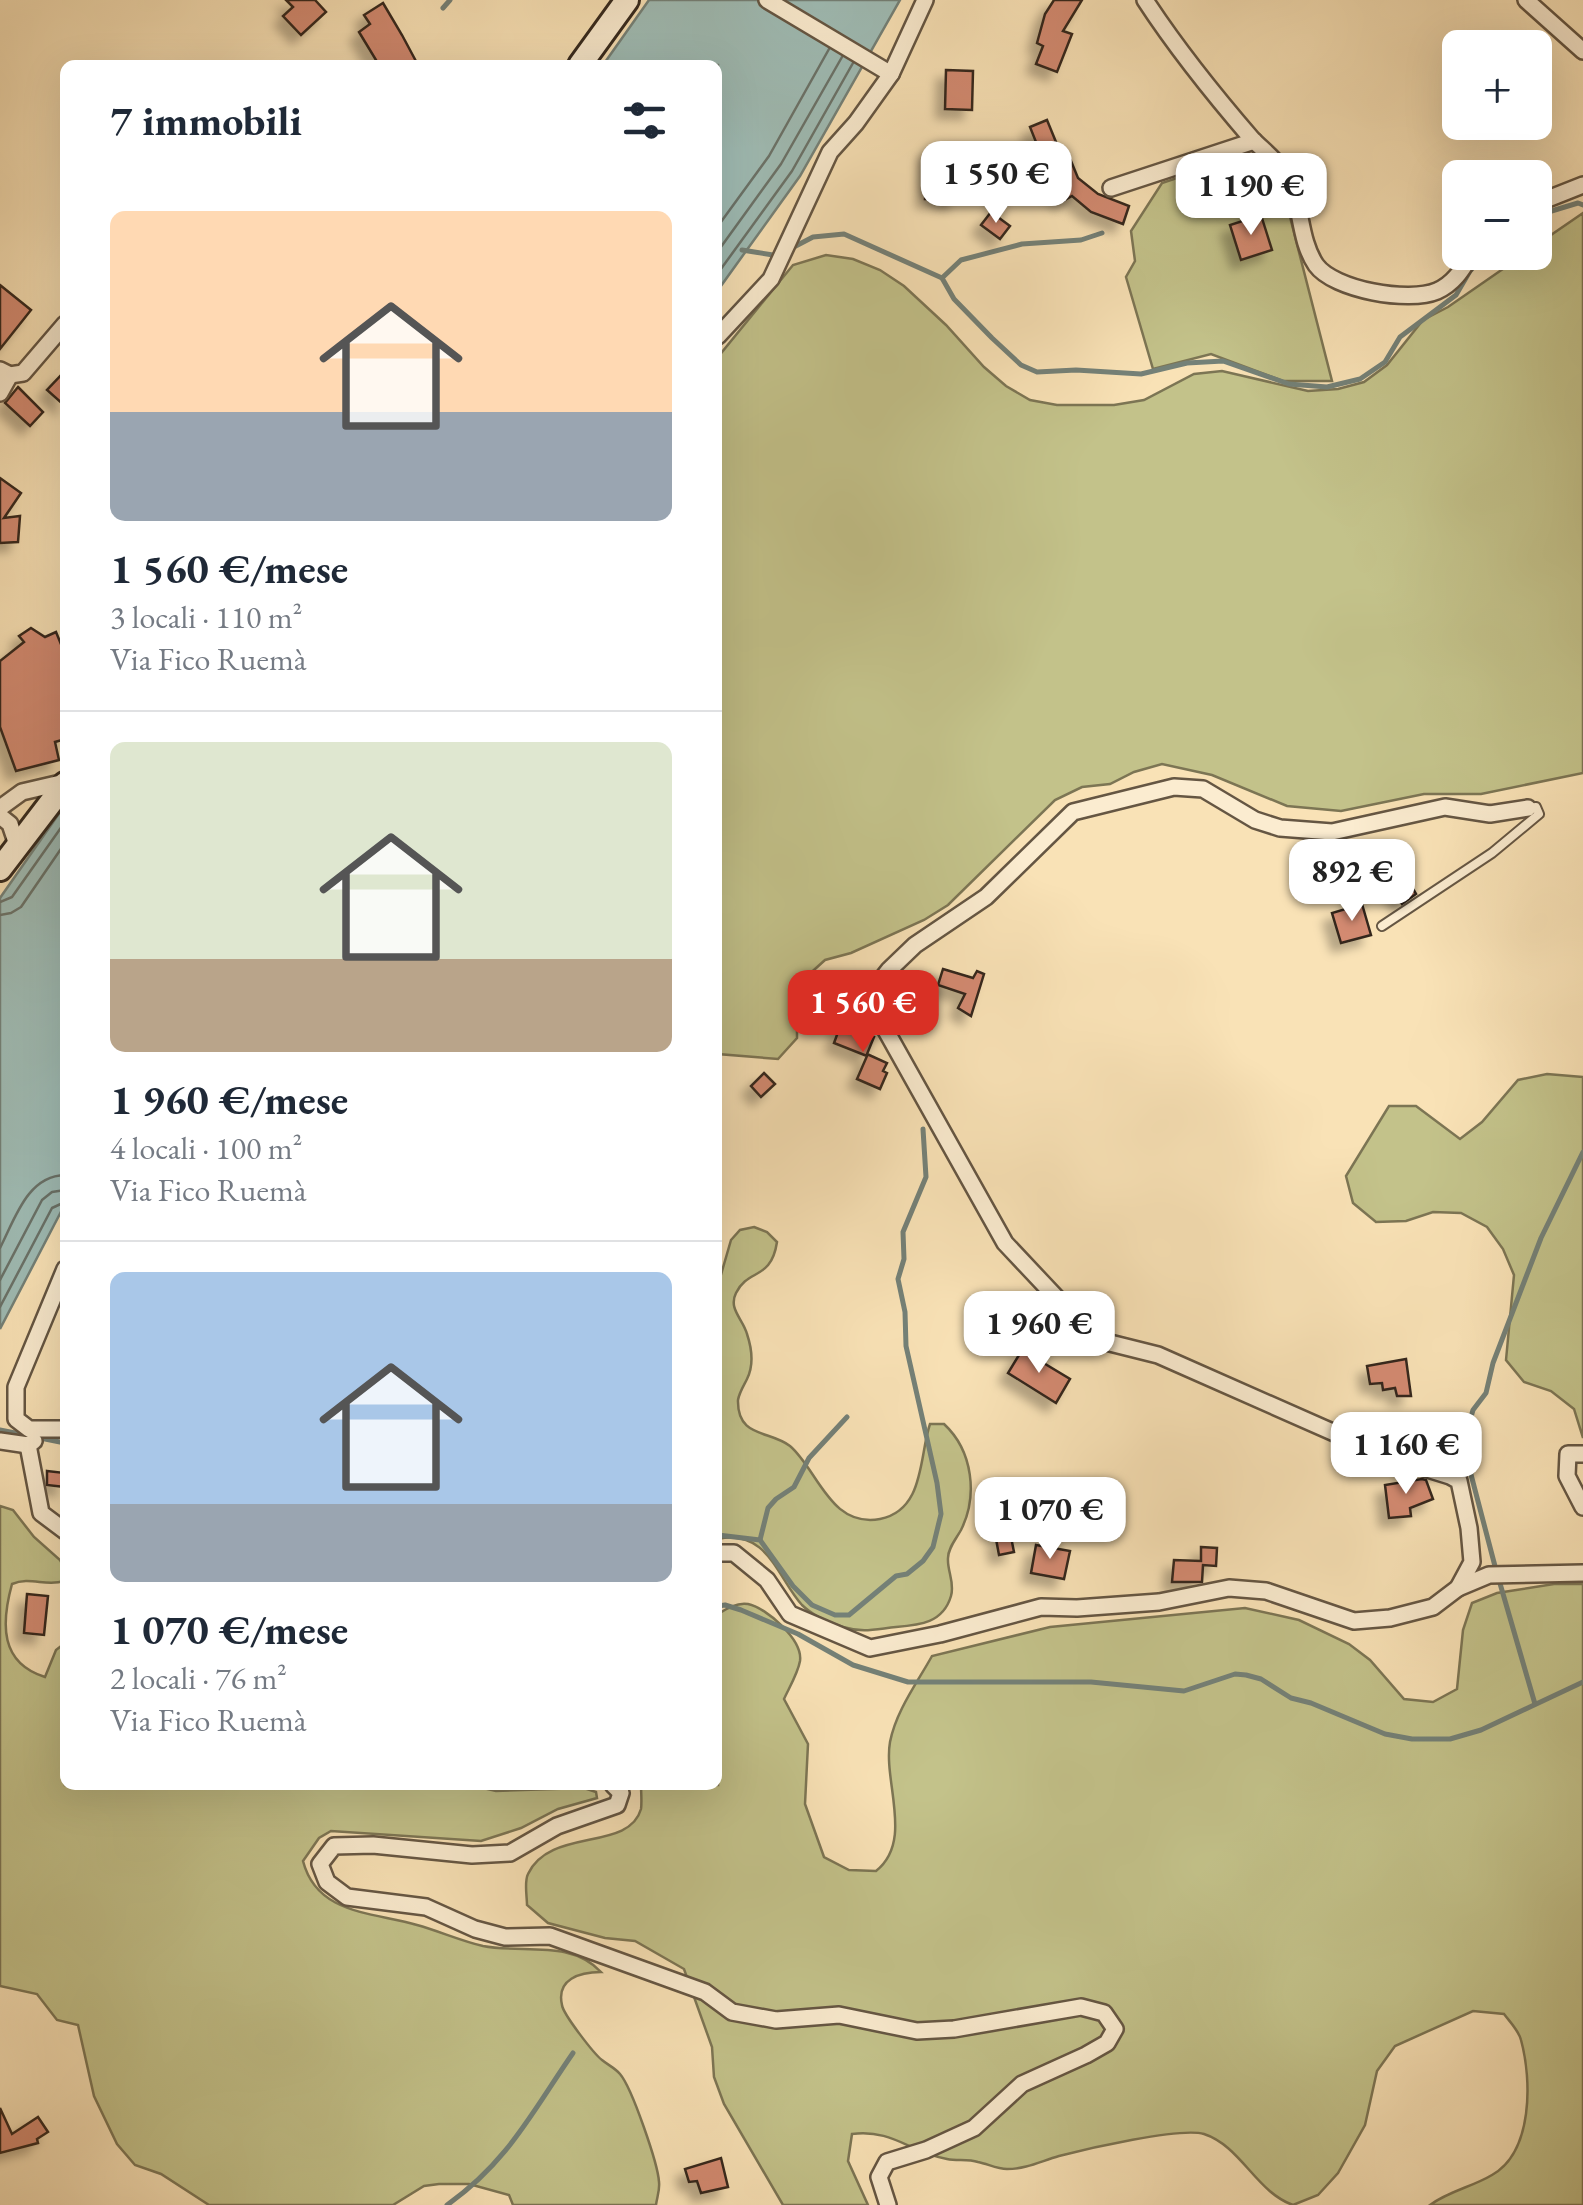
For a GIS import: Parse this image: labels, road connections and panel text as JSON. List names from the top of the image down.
{
  "page": {
    "map_buttons": ["+", "−"],
    "heading": "7 immobili",
    "price": [
      "1 550 €",
      "1 190 €",
      "892 €",
      "1 560 €",
      "1 960 €",
      "1 160 €",
      "1 070 €"
    ],
    "list": [
      {
        "name": "1 560 €/mese",
        "note": "3 locali · 110 m² · Via Fico Ruemà"
      },
      {
        "name": "1 960 €/mese",
        "note": "4 locali · 100 m² · Via Fico Ruemà"
      },
      {
        "name": "1 070 €/mese",
        "note": "2 locali · 76 m² · Via Fico Ruemà"
      }
    ]
  }
}
